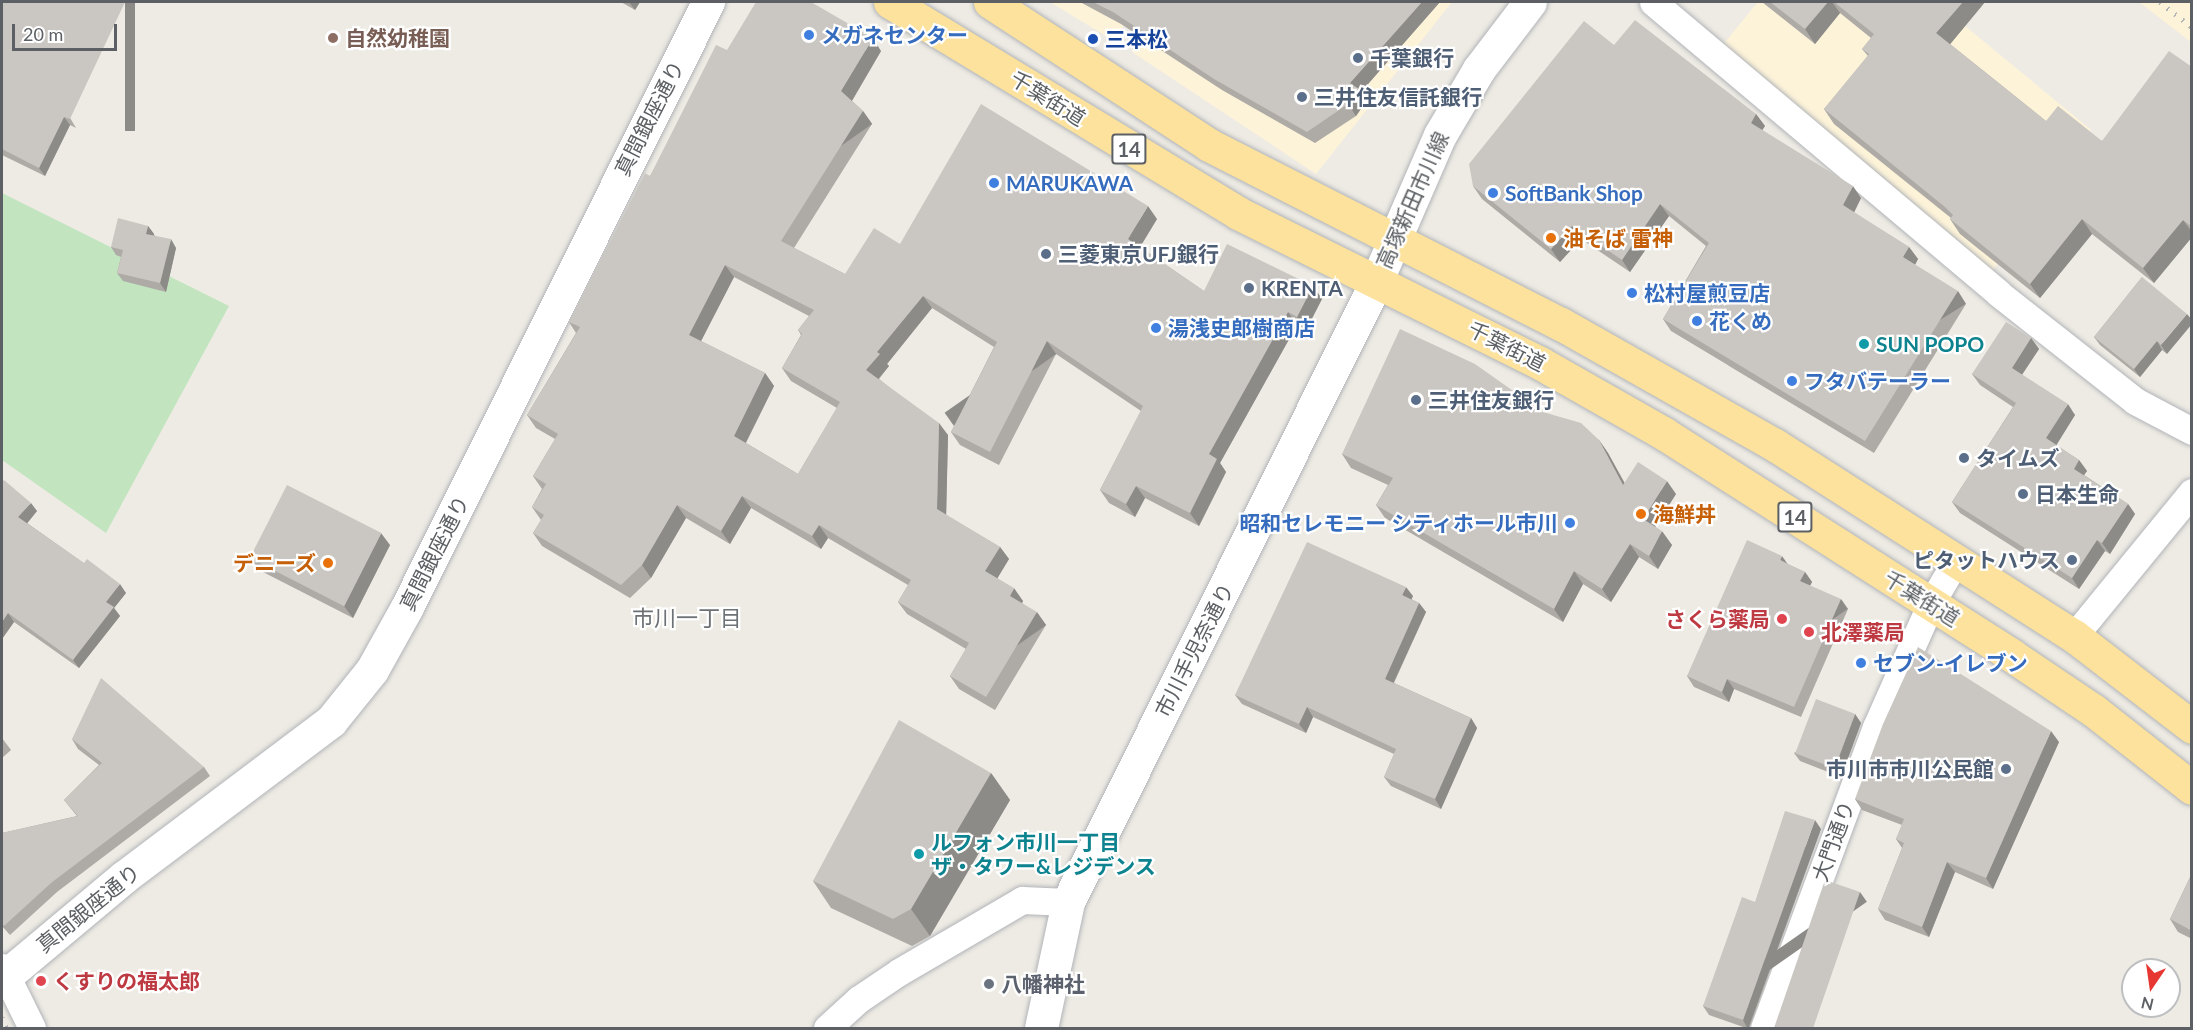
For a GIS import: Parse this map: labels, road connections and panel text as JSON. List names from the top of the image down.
{
  "streets": {
    "highway": ["千葉街道", "14"],
    "street": [
      "真間銀座通り",
      "高塚新田市川線",
      "市川手児奈通り",
      "大門通り"
    ]
  },
  "crossings": [
    ["千葉街道", "高塚新田市川線"],
    ["千葉街道", "市川手児奈通り"],
    ["千葉街道", "大門通り"],
    ["高塚新田市川線", "市川手児奈通り"]
  ],
  "districts": ["市川一丁目"],
  "places": [
    "メガネセンター",
    "自然幼稚園",
    "三本松",
    "千葉銀行",
    "三井住友信託銀行",
    "MARUKAWA",
    "SoftBank Shop",
    "油そば 雷神",
    "三菱東京UFJ銀行",
    "KRENTA",
    "松村屋煎豆店",
    "花くめ",
    "湯浅史郎樹商店",
    "SUN POPO",
    "フタバテーラー",
    "三井住友銀行",
    "タイムズ",
    "日本生命",
    "海鮮丼",
    "昭和セレモニー シティホール市川",
    "ピタットハウス",
    "デニーズ",
    "さくら薬局",
    "北澤薬局",
    "セブン-イレブン",
    "市川市市川公民館",
    "ルフォン市川一丁目 ザ・タワー&レジデンス",
    "くすりの福太郎",
    "八幡神社"
  ],
  "scale_bar": "20 m",
  "north": "bottom"
}
